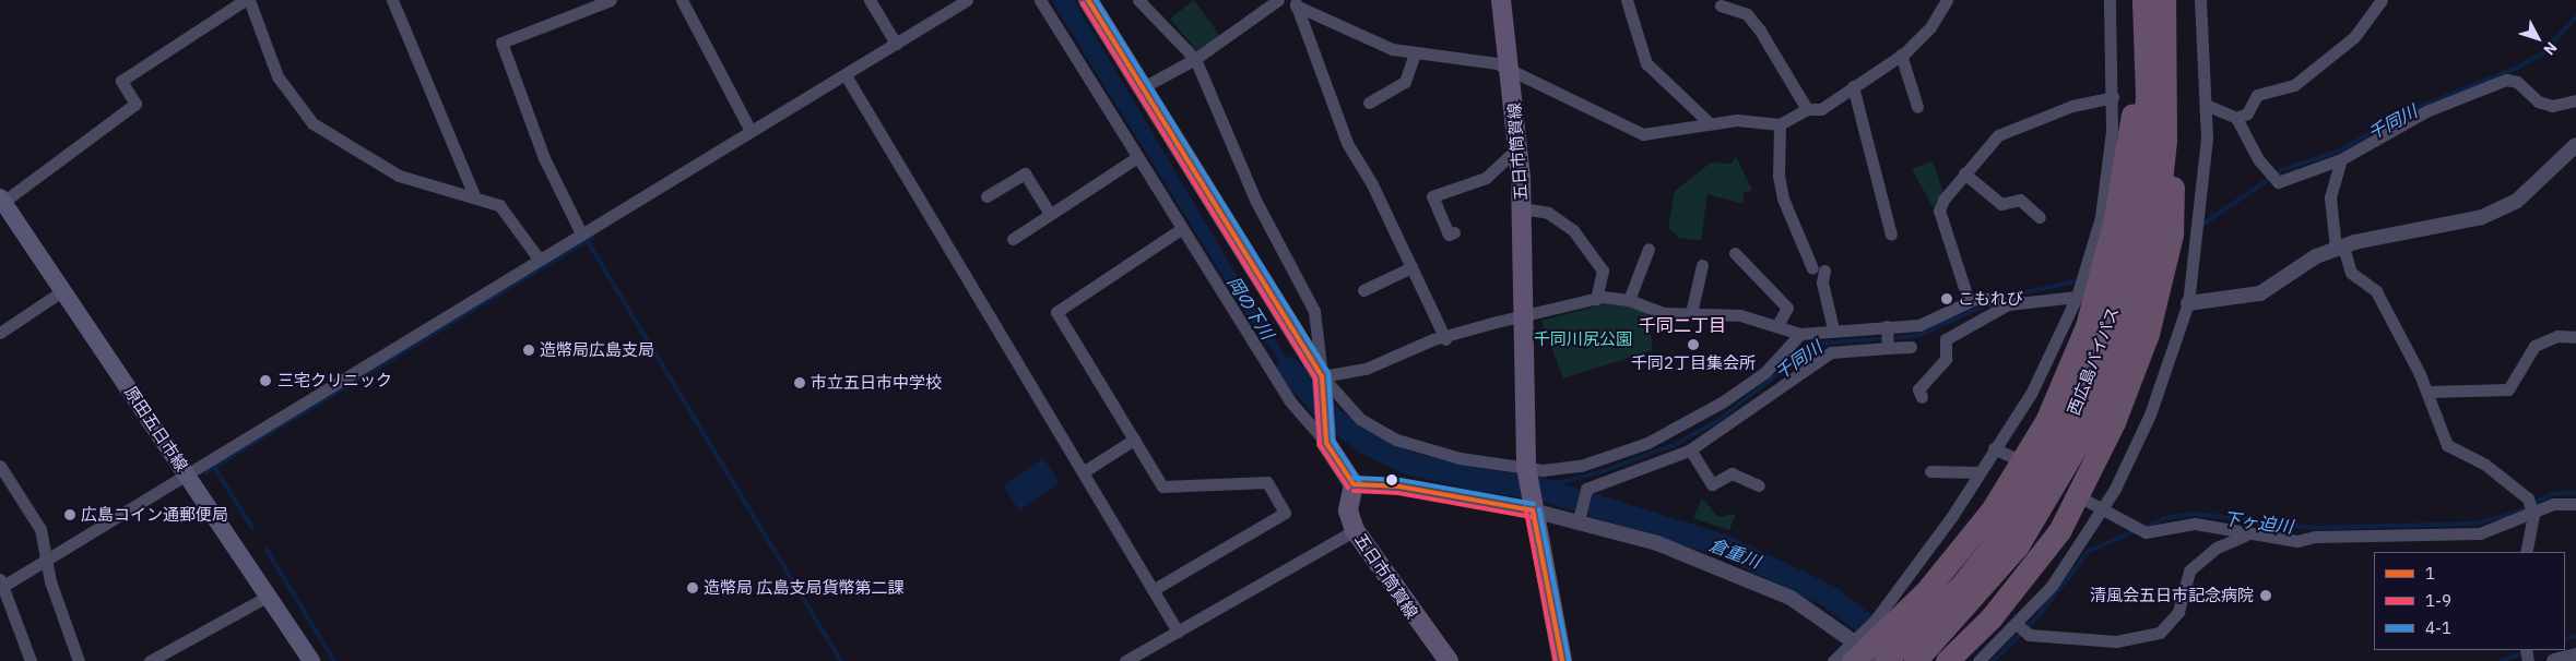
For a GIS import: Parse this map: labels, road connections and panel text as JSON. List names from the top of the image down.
{
  "streets": {
    "highway": ["西広島バイパス"],
    "main road": ["五日市筒賀線", "原田五日市線"]
  },
  "districts": ["千同二丁目"],
  "water": [
    "千同川",
    "岡の下川",
    "下ヶ迫川",
    "倉重川"
  ],
  "parks": ["千同川尻公園"],
  "places": [
    "こもれび",
    "千同2丁目集会所",
    "造幣局広島支局",
    "三宅クリニック",
    "市立五日市中学校",
    "広島コイン通郵便局",
    "造幣局 広島支局貨幣第二課",
    "清風会五日市記念病院"
  ],
  "lines": ["transit line 1", "transit line 4-1", "transit line 1-9"],
  "legend": ["1", "1-9", "4-1"],
  "north": "bottom right"
}
